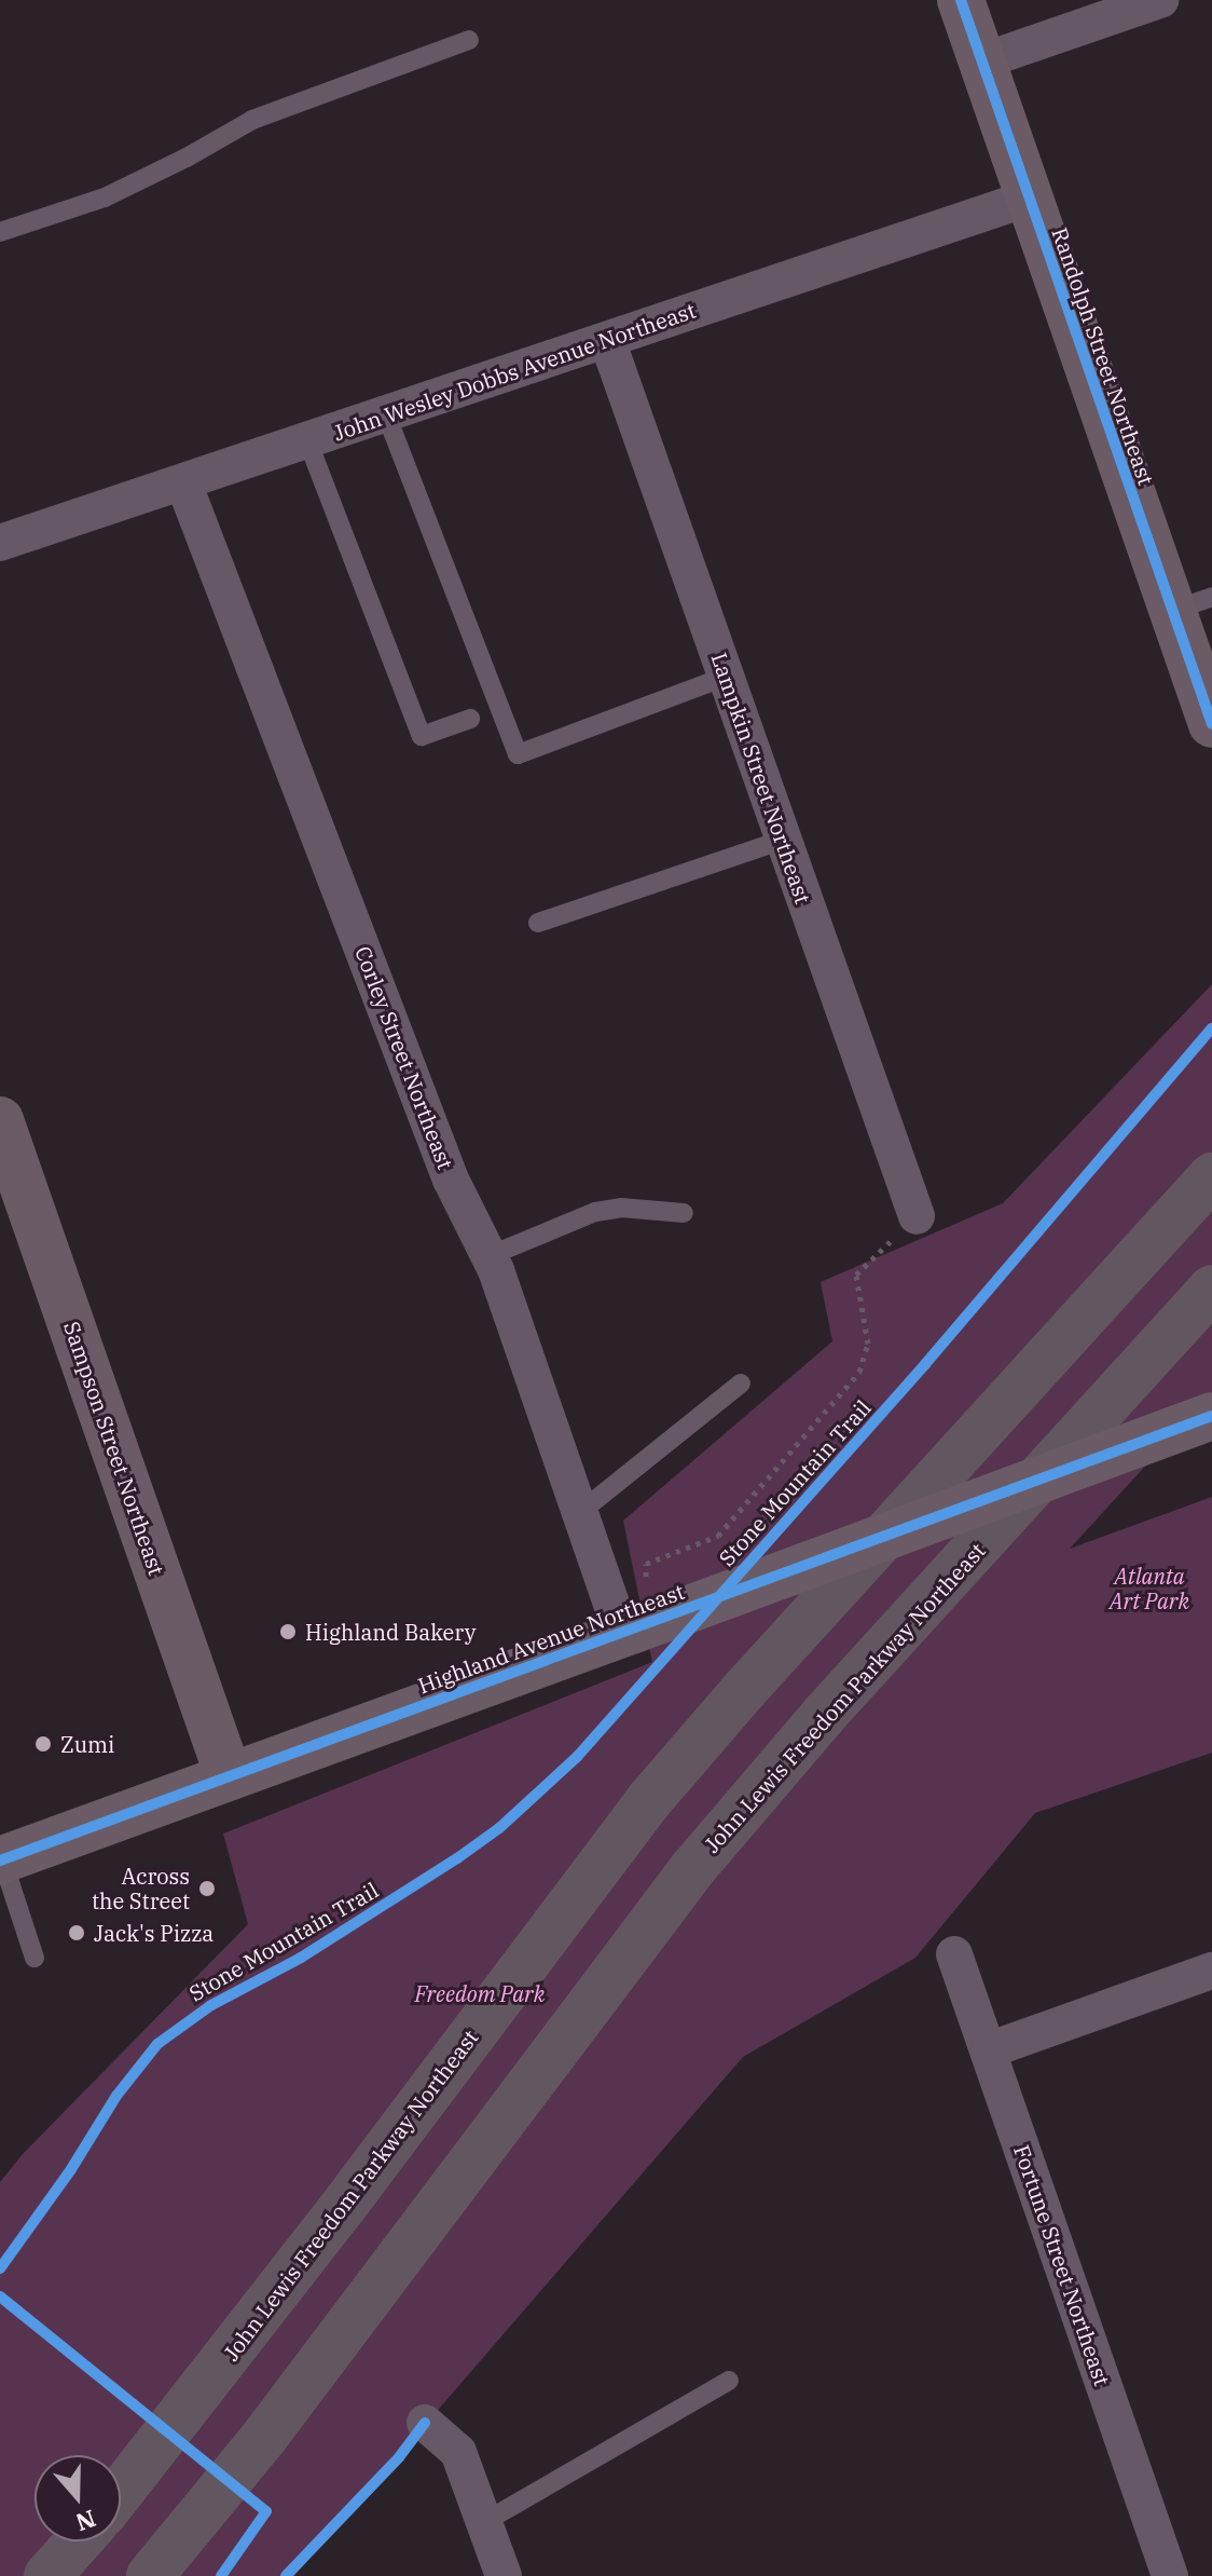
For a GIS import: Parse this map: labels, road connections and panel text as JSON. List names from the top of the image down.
{
  "streets": {
    "highway": ["John Lewis Freedom Parkway Northeast"],
    "street": [
      "Randolph Street Northeast",
      "John Wesley Dobbs Avenue Northeast",
      "Lampkin Street Northeast",
      "Corley Street Northeast",
      "Sampson Street Northeast",
      "Highland Avenue Northeast",
      "Fortune Street Northeast"
    ],
    "cycle path": ["Stone Mountain Trail"]
  },
  "crossings": [
    ["Randolph Street Northeast", "John Wesley Dobbs Avenue Northeast"],
    ["John Wesley Dobbs Avenue Northeast", "Lampkin Street Northeast"],
    ["John Wesley Dobbs Avenue Northeast", "Corley Street Northeast"],
    ["Corley Street Northeast", "Highland Avenue Northeast"],
    ["Sampson Street Northeast", "Highland Avenue Northeast"]
  ],
  "parks": ["Atlanta Art Park", "Freedom Park"],
  "places": [
    "Highland Bakery",
    "Zumi",
    "Across the Street",
    "Jack's Pizza"
  ],
  "north": "bottom"
}
